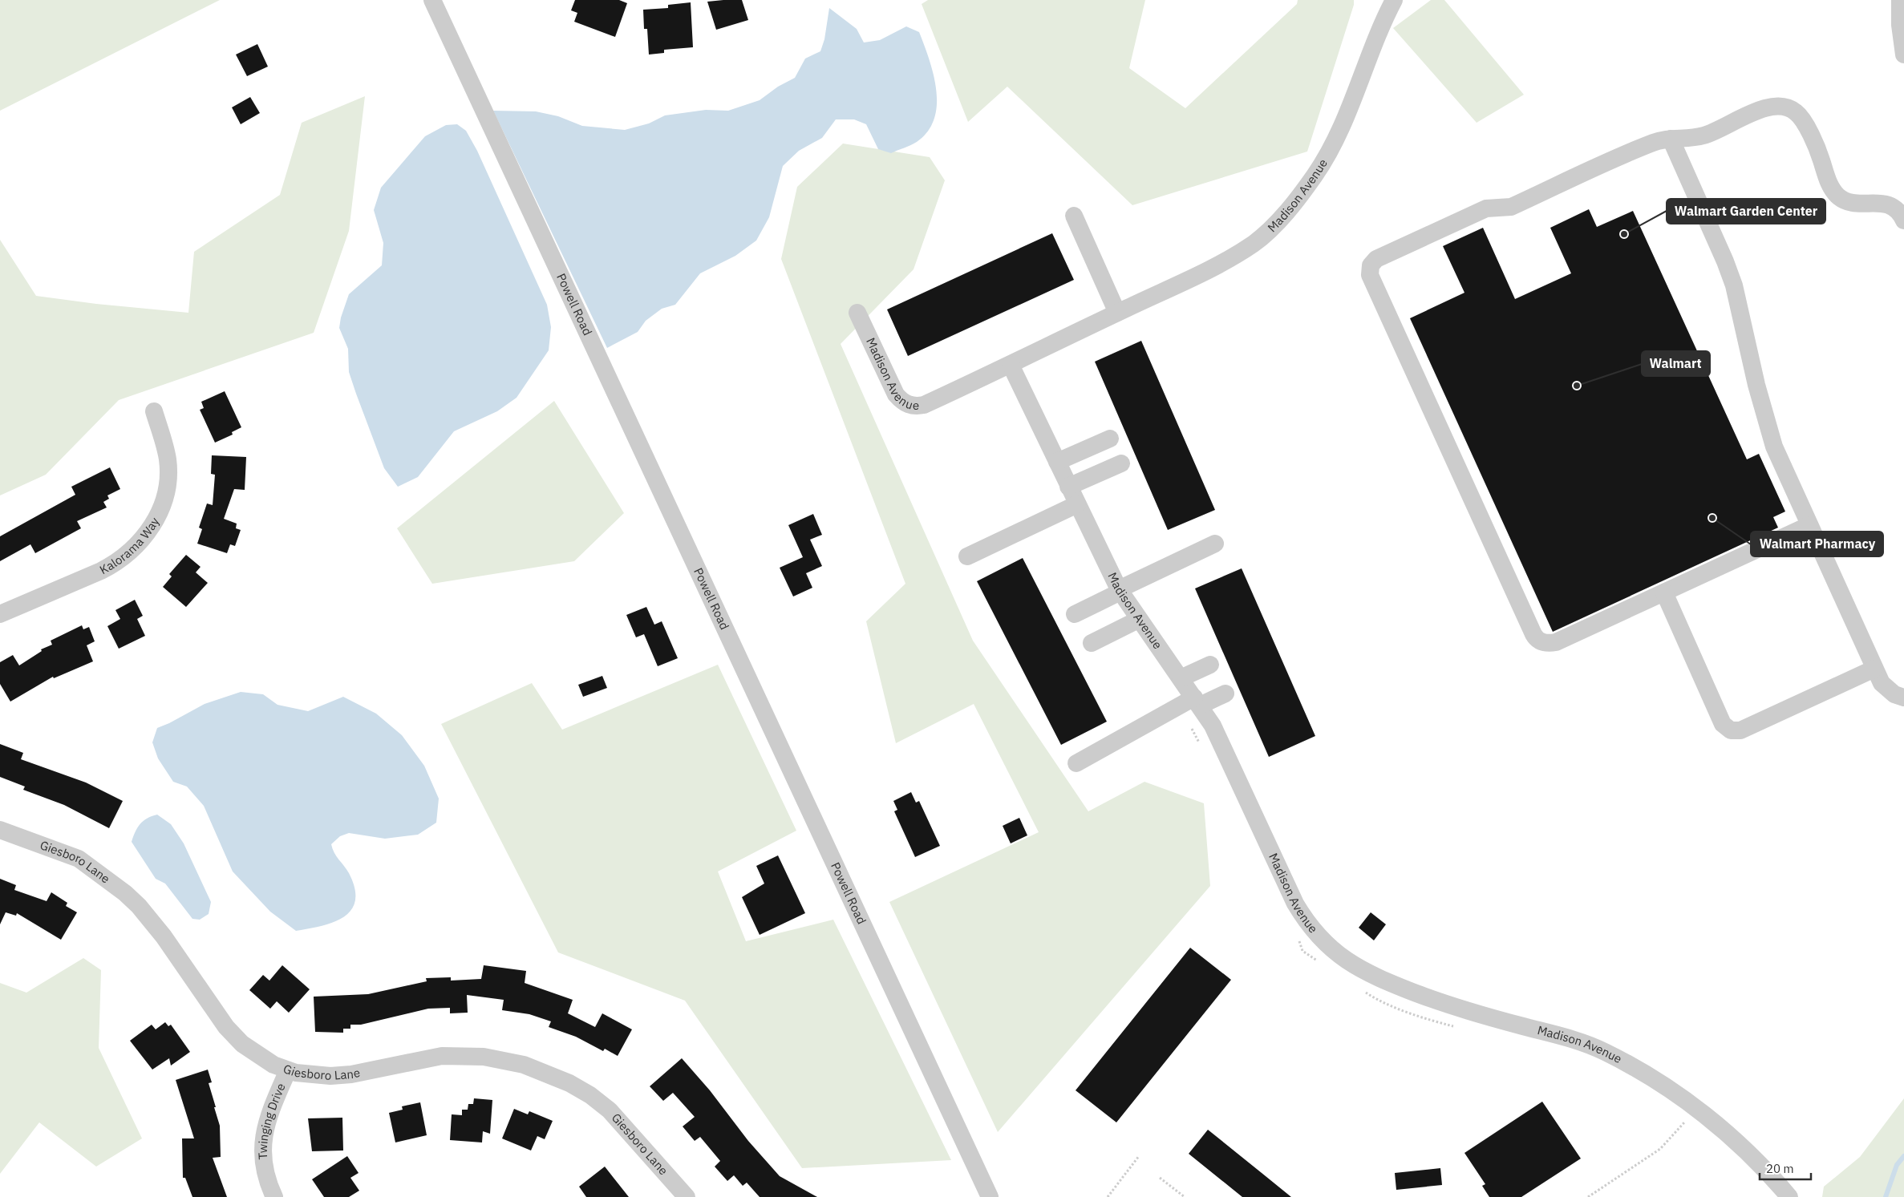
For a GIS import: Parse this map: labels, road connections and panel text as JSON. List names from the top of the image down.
{
  "streets": {
    "street": [
      "Madison Avenue",
      "Powell Road",
      "Kalorama Way",
      "Giesboro Lane",
      "Twinging Drive"
    ]
  },
  "crossings": [
    ["Giesboro Lane", "Twinging Drive"]
  ],
  "places": ["Walmart Garden Center", "Walmart", "Walmart Pharmacy"],
  "scale_bar": "20 m"
}
